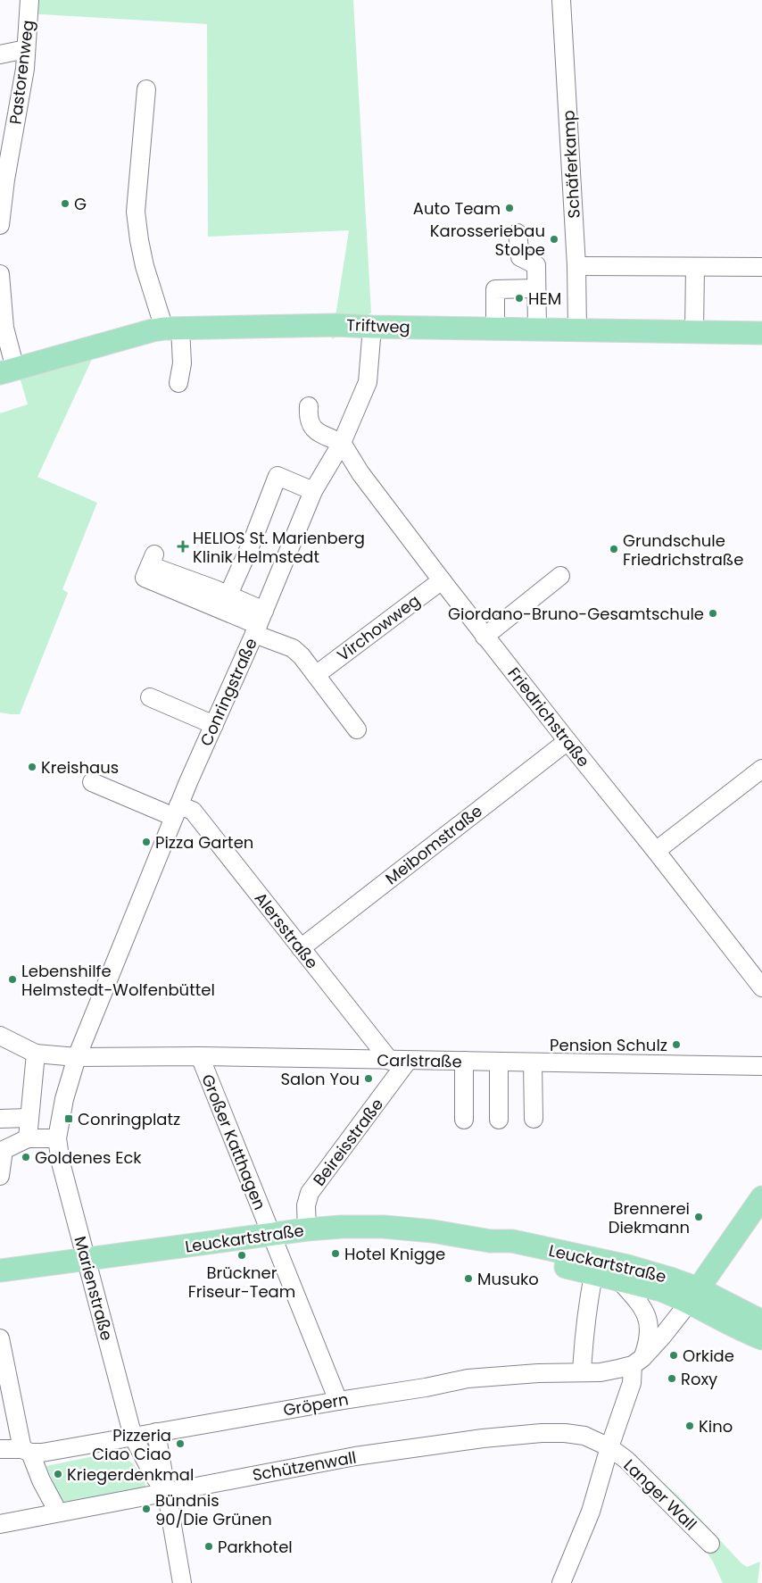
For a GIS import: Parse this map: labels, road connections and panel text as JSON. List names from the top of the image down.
{
  "streets": {
    "main road": ["Triftweg", "Leuckartstraße"],
    "street": [
      "Pastorenweg",
      "Schäferkamp",
      "Virchowweg",
      "Conringstraße",
      "Friedrichstraße",
      "Meibomstraße",
      "Alersstraße",
      "Carlstraße",
      "Großer Katthagen",
      "Beireisstraße",
      "Marienstraße",
      "Gröpern",
      "Schützenwall",
      "Langer Wall"
    ]
  },
  "crossings": [
    ["Schäferkamp", "Triftweg"],
    ["Triftweg", "Conringstraße"],
    ["Virchowweg", "Friedrichstraße"],
    ["Conringstraße", "Friedrichstraße"],
    ["Conringstraße", "Alersstraße"],
    ["Conringstraße", "Carlstraße"],
    ["Friedrichstraße", "Meibomstraße"],
    ["Meibomstraße", "Alersstraße"],
    ["Alersstraße", "Carlstraße"],
    ["Carlstraße", "Großer Katthagen"],
    ["Carlstraße", "Beireisstraße"],
    ["Großer Katthagen", "Leuckartstraße"],
    ["Großer Katthagen", "Gröpern"],
    ["Beireisstraße", "Leuckartstraße"],
    ["Leuckartstraße", "Marienstraße"],
    ["Leuckartstraße", "Gröpern"],
    ["Leuckartstraße", "Schützenwall"],
    ["Leuckartstraße", "Langer Wall"],
    ["Marienstraße", "Gröpern"],
    ["Marienstraße", "Schützenwall"],
    ["Schützenwall", "Langer Wall"]
  ],
  "places": {
    "other": [
      "G",
      "Auto Team",
      "Karosseriebau Stolpe",
      "HEM",
      "Grundschule Friedrichstraße",
      "Giordano-Bruno-Gesamtschule",
      "Kreishaus",
      "Pizza Garten",
      "Lebenshilfe Helmstedt-Wolfenbüttel",
      "Pension Schulz",
      "Salon You",
      "Goldenes Eck",
      "Brennerei Diekmann",
      "Hotel Knigge",
      "Brückner Friseur-Team",
      "Musuko",
      "Orkide",
      "Roxy",
      "Kino",
      "Pizzeria Ciao Ciao",
      "Kriegerdenkmal",
      "Bündnis 90/Die Grünen",
      "Parkhotel"
    ],
    "health": ["HELIOS St. Marienberg Klinik Helmstedt"],
    "transit": ["Conringplatz"]
  }
}
